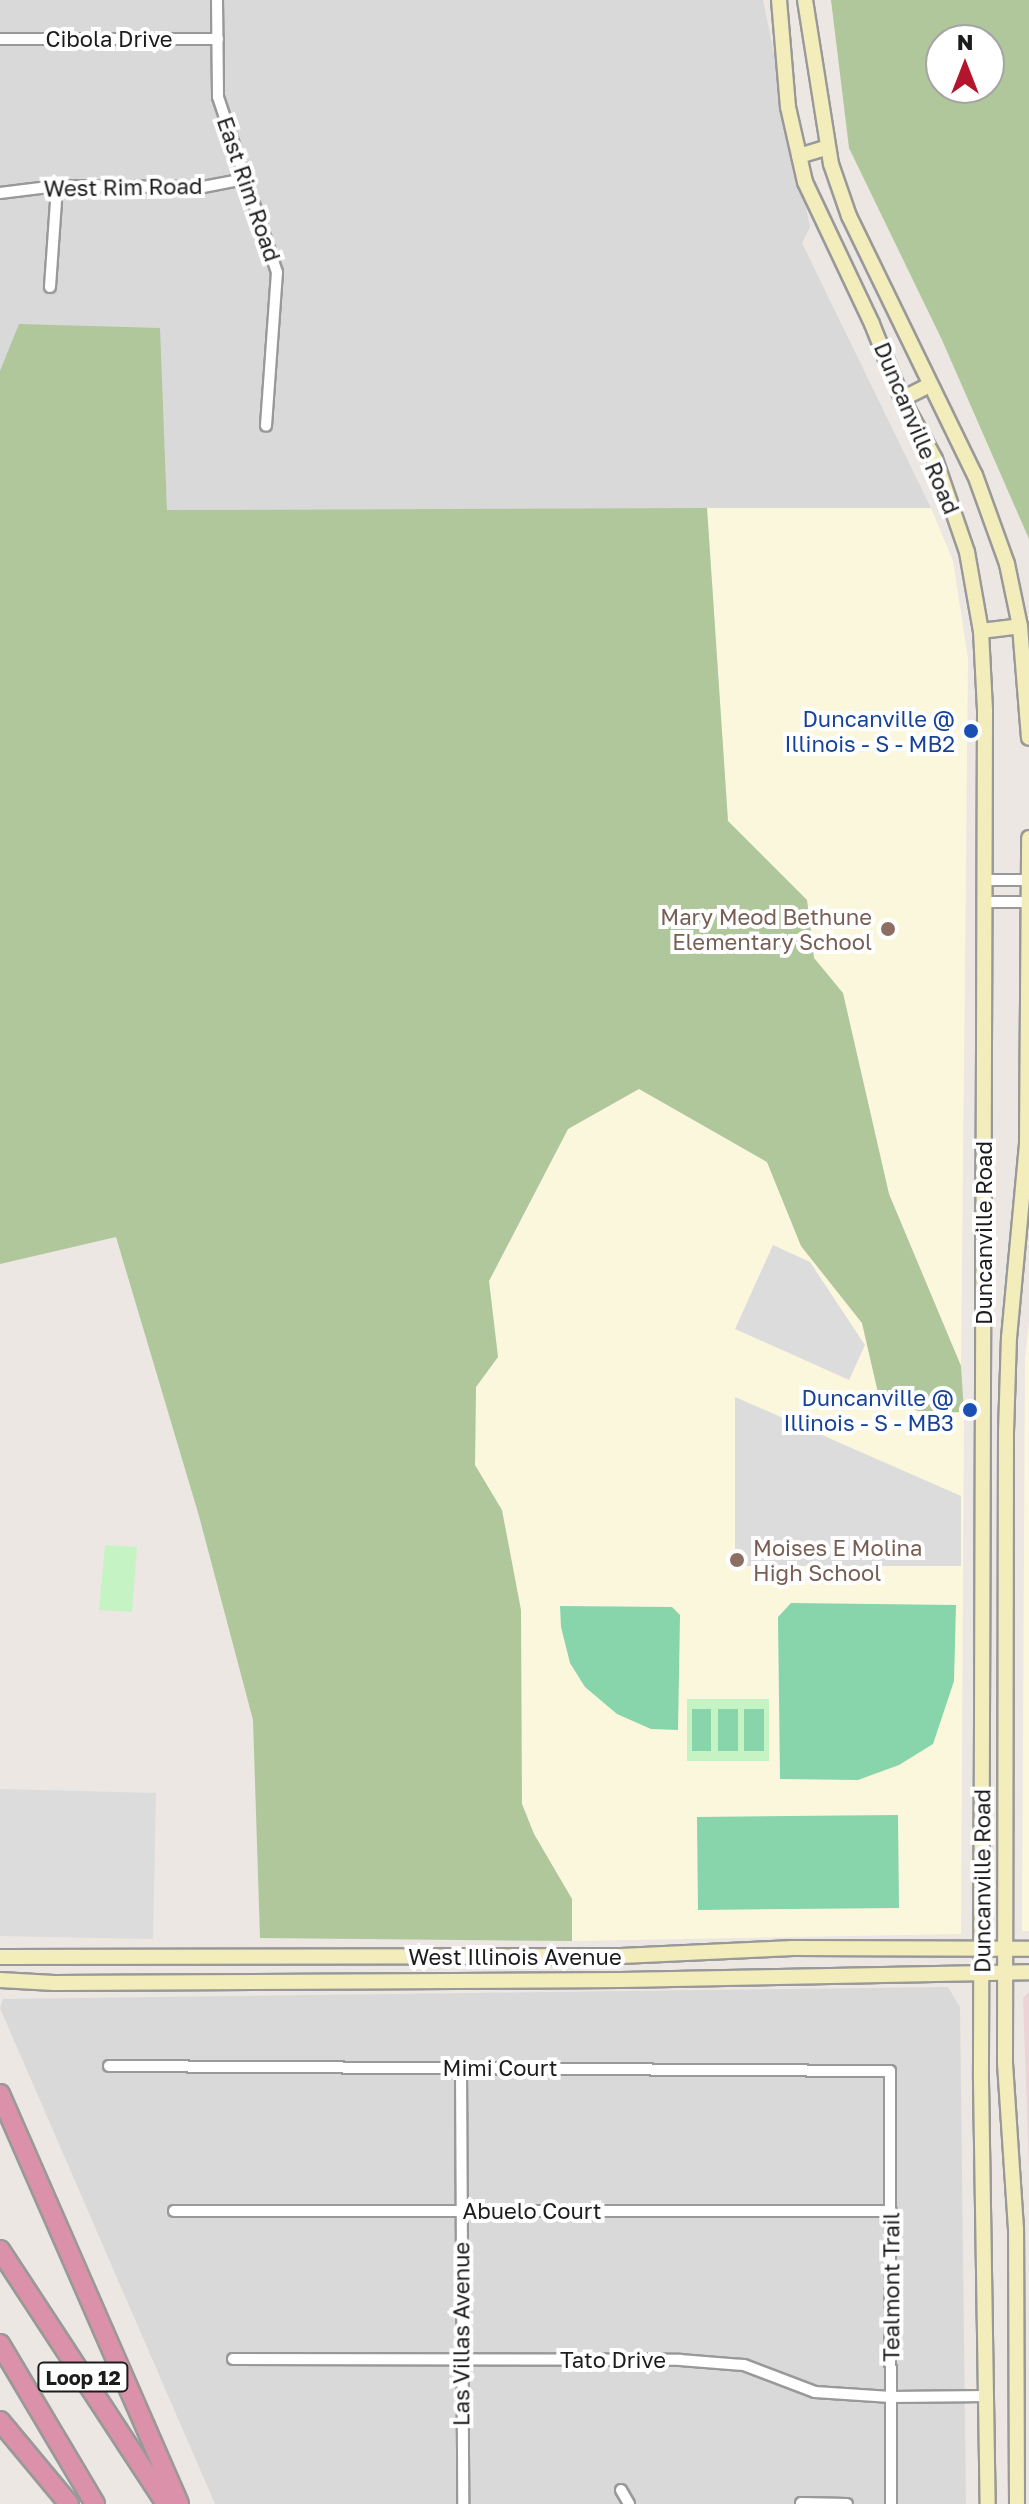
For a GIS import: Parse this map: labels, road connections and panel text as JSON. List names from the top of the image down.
{
  "streets": {
    "highway": ["Loop 12"],
    "main road": ["Duncanville Road", "West Illinois Avenue"],
    "street": [
      "Cibola Drive",
      "West Rim Road",
      "East Rim Road",
      "Mimi Court",
      "Abuelo Court",
      "Tealmont Trail",
      "Las Villas Avenue",
      "Tato Drive"
    ]
  },
  "crossings": [
    ["Cibola Drive", "East Rim Road"],
    ["West Rim Road", "East Rim Road"],
    ["Duncanville Road", "West Illinois Avenue"],
    ["Duncanville Road", "Tato Drive"],
    ["Mimi Court", "Tealmont Trail"],
    ["Mimi Court", "Las Villas Avenue"],
    ["Abuelo Court", "Tealmont Trail"],
    ["Abuelo Court", "Las Villas Avenue"],
    ["Tealmont Trail", "Tato Drive"],
    ["Las Villas Avenue", "Tato Drive"]
  ],
  "places": [
    "Duncanville @ Illinois - S - MB2",
    "Mary Meod Bethune Elementary School",
    "Duncanville @ Illinois - S - MB3",
    "Moises E Molina High School"
  ],
  "north": "top"
}
